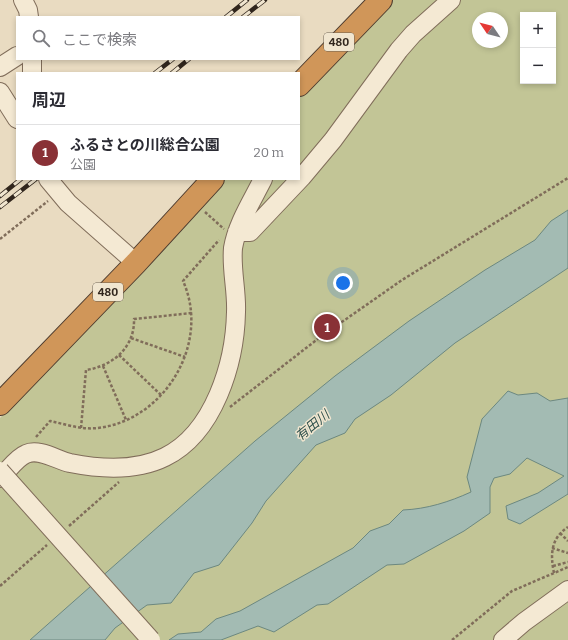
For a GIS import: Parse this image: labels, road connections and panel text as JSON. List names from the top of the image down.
{
  "streets": {
    "highway": ["480"]
  },
  "water": ["有田川"],
  "north": "top left",
  "page": {
    "map_buttons": ["+", "−"],
    "search": "ここで検索",
    "heading": "周辺",
    "list": [
      {
        "mark": "1",
        "name": "ふるさとの川総合公園",
        "note": "公園",
        "value": "20 m"
      }
    ],
    "pins": "1"
  }
}
